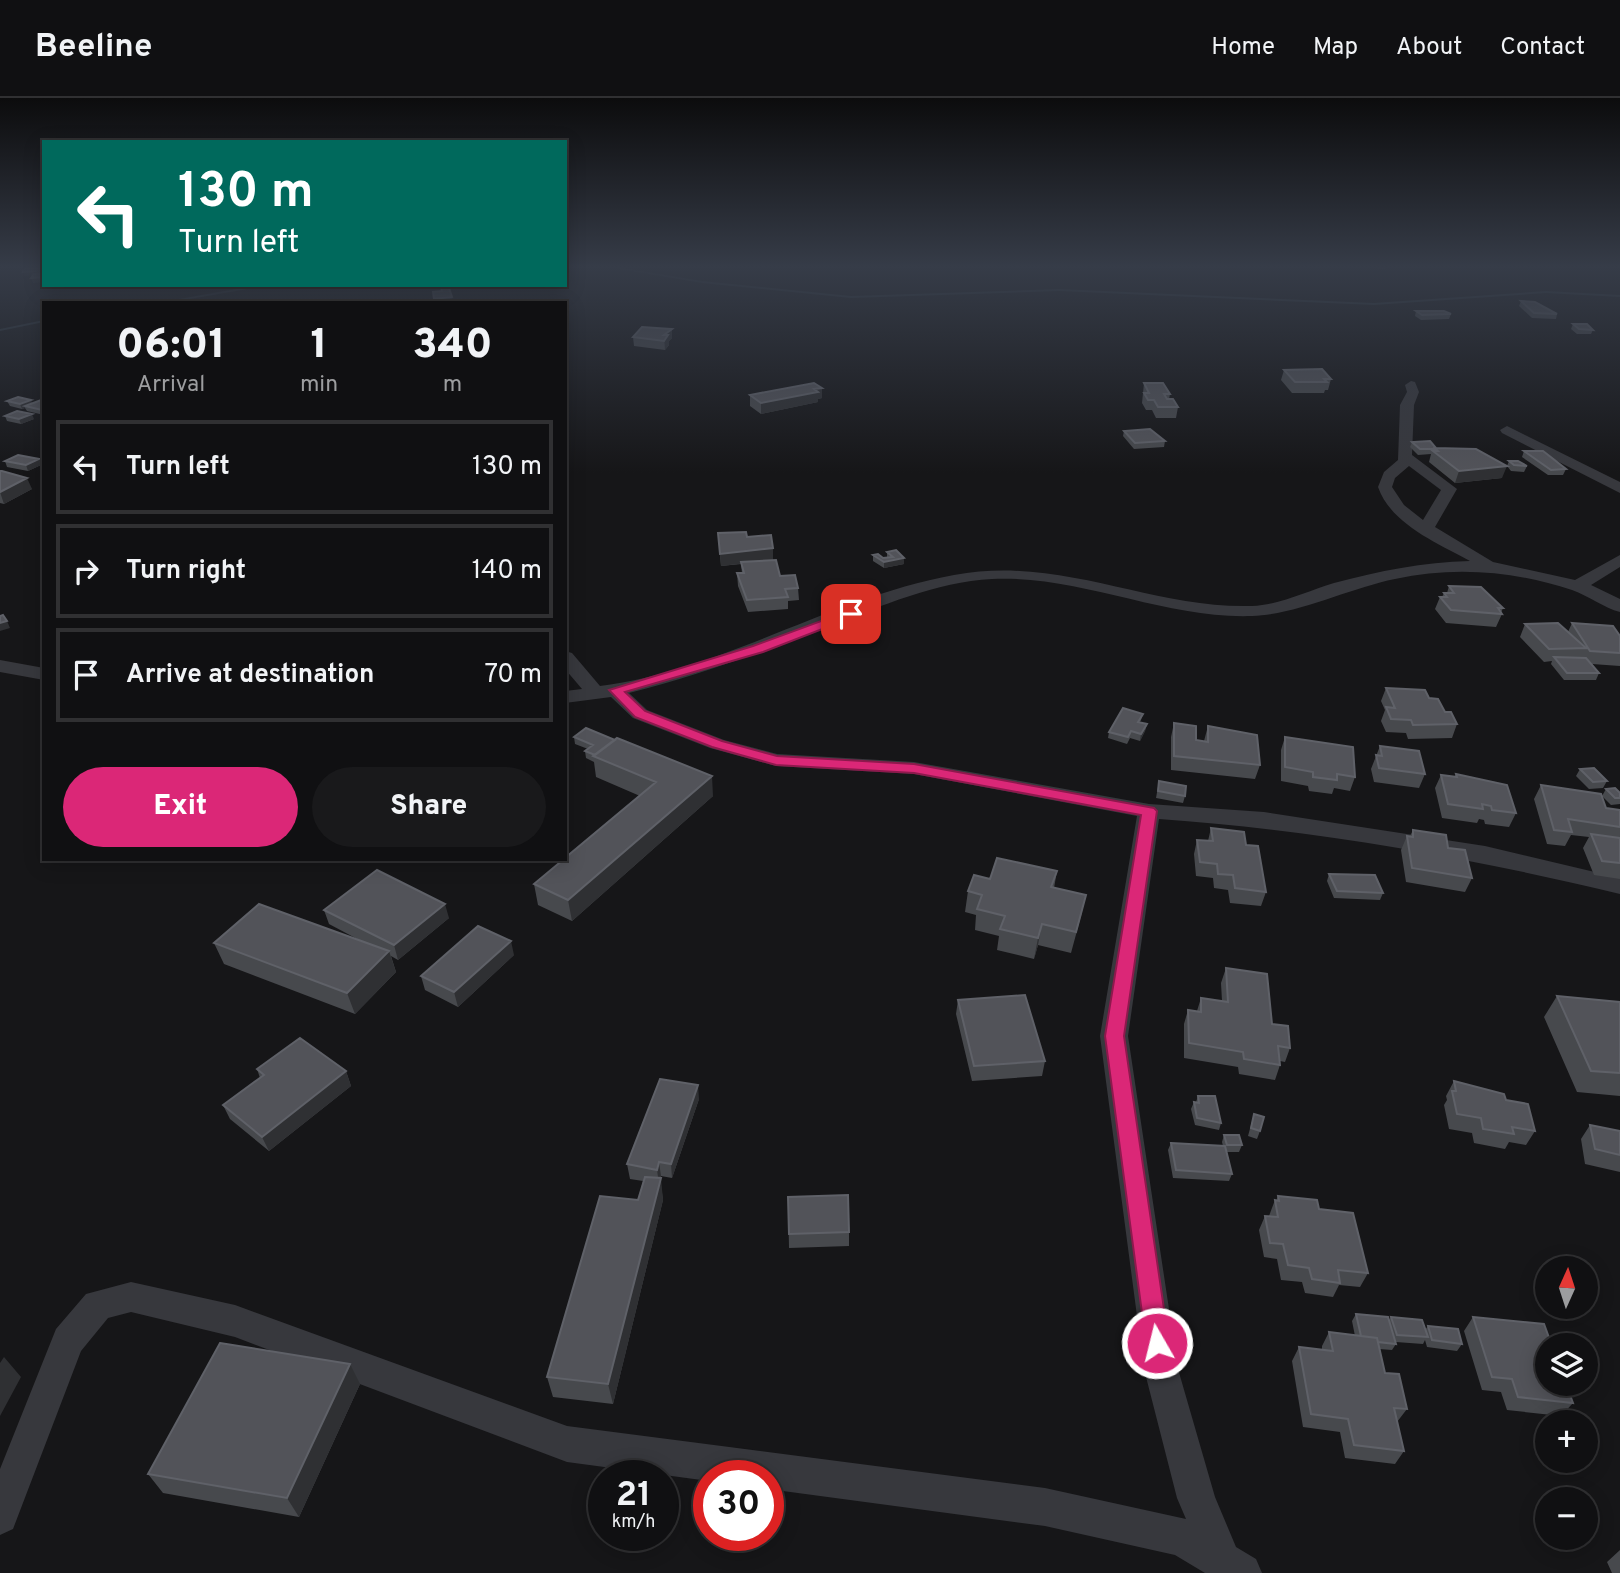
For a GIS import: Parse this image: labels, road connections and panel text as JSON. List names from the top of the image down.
{
  "north": "top",
  "page": {
    "header": "Beeline",
    "nav": [
      "Home",
      "Map",
      "About",
      "Contact"
    ],
    "turn": ["130 m", "Turn left"],
    "eta": [
      "06:01",
      "Arrival",
      "1",
      "min",
      "340",
      "m"
    ],
    "list": [
      {
        "name": "Turn left",
        "value": "130 m"
      },
      {
        "name": "Turn right",
        "value": "140 m"
      },
      {
        "name": "Arrive at destination",
        "value": "70 m"
      }
    ],
    "buttons": ["Exit", "Share"],
    "map_buttons": ["+", "−"],
    "speed": "21 km/h",
    "limit": "30"
  }
}
